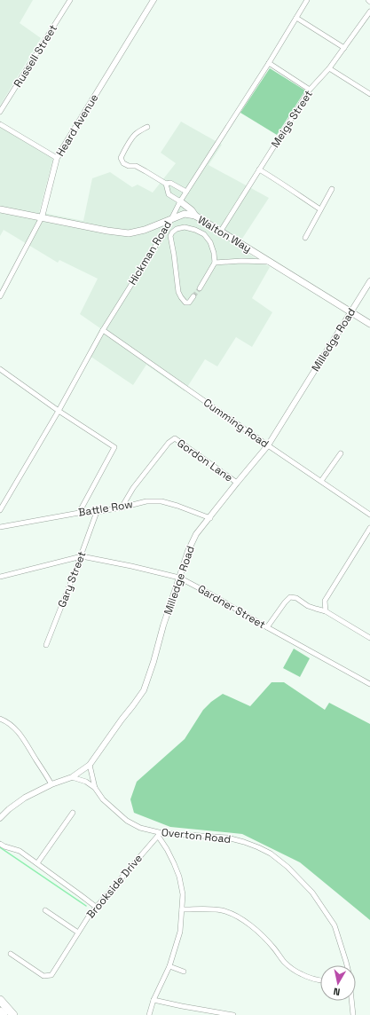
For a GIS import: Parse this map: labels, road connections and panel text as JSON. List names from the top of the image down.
{
  "streets": {
    "main road": ["Walton Way"],
    "street": [
      "Russell Street",
      "Meigs Street",
      "Heard Avenue",
      "Hickman Road",
      "Milledge Road",
      "Cumming Road",
      "Gordon Lane",
      "Battle Row",
      "Gary Street",
      "Gardner Street",
      "Overton Road",
      "Brookside Drive"
    ]
  },
  "crossings": [
    ["Meigs Street", "Walton Way"],
    ["Heard Avenue", "Walton Way"],
    ["Walton Way", "Hickman Road"],
    ["Walton Way", "Milledge Road"],
    ["Hickman Road", "Cumming Road"],
    ["Milledge Road", "Cumming Road"],
    ["Milledge Road", "Gordon Lane"],
    ["Milledge Road", "Battle Row"],
    ["Milledge Road", "Gardner Street"],
    ["Milledge Road", "Overton Road"],
    ["Gordon Lane", "Battle Row"],
    ["Battle Row", "Gary Street"],
    ["Gary Street", "Gardner Street"],
    ["Overton Road", "Brookside Drive"]
  ],
  "north": "bottom"
}
